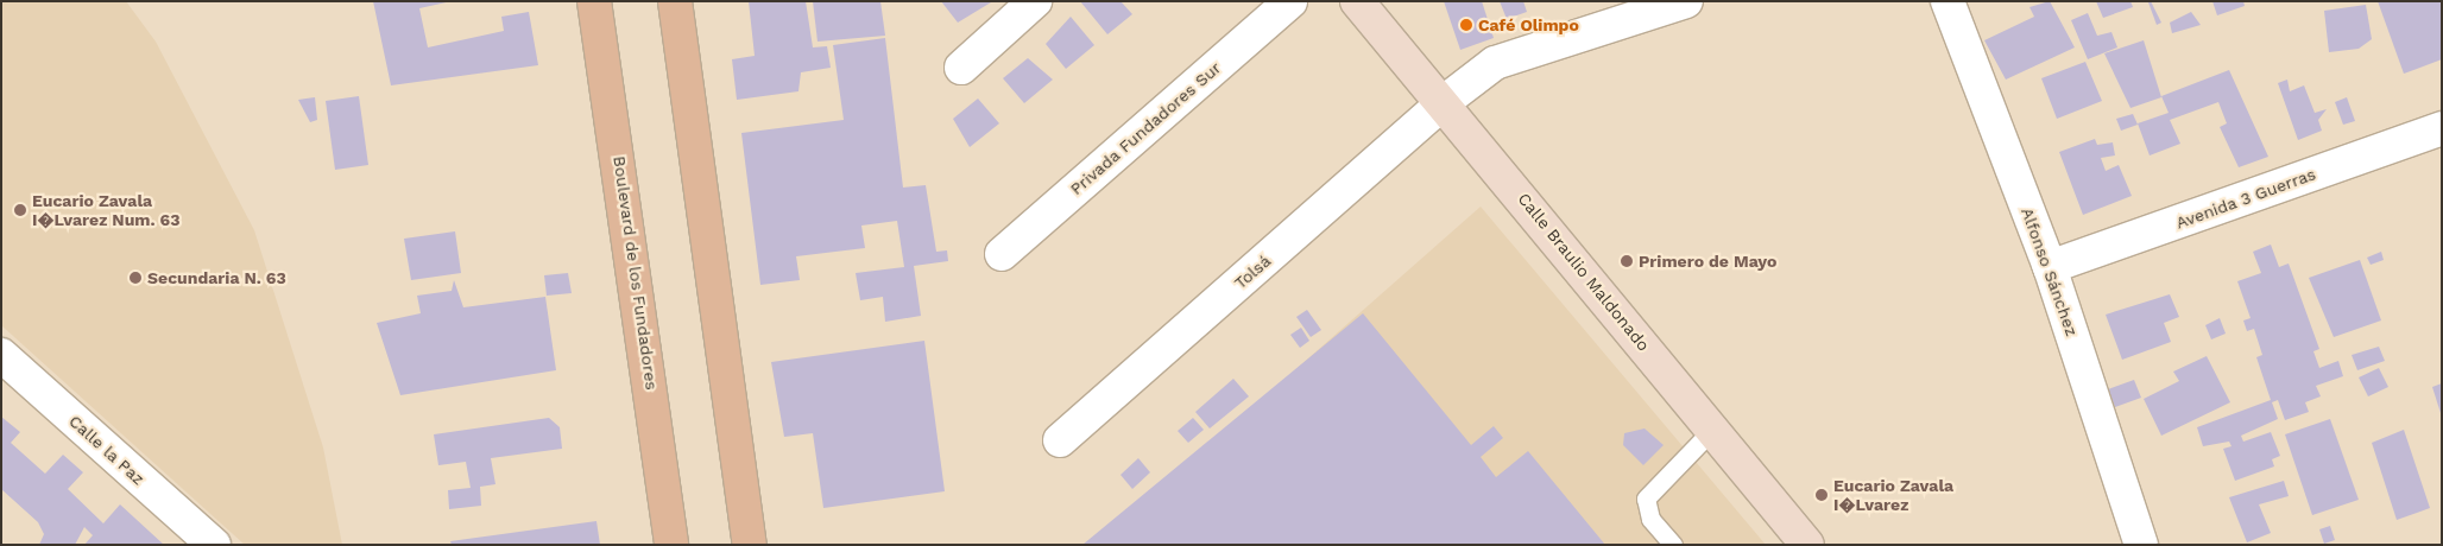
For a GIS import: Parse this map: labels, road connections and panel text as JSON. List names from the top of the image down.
{
  "streets": {
    "main road": ["Boulevard de los Fundadores"],
    "street": [
      "Privada Fundadores Sur",
      "Avenida 3 Guerras",
      "Tolsá",
      "Calle Braulio Maldonado",
      "Alfonso Sánchez",
      "Calle la Paz"
    ]
  },
  "crossings": [
    ["Avenida 3 Guerras", "Alfonso Sánchez"],
    ["Tolsá", "Calle Braulio Maldonado"]
  ],
  "places": [
    "Café Olimpo",
    "Eucario Zavala I�Lvarez Num. 63",
    "Primero de Mayo",
    "Secundaria N. 63",
    "Eucario Zavala I�Lvarez"
  ]
}
